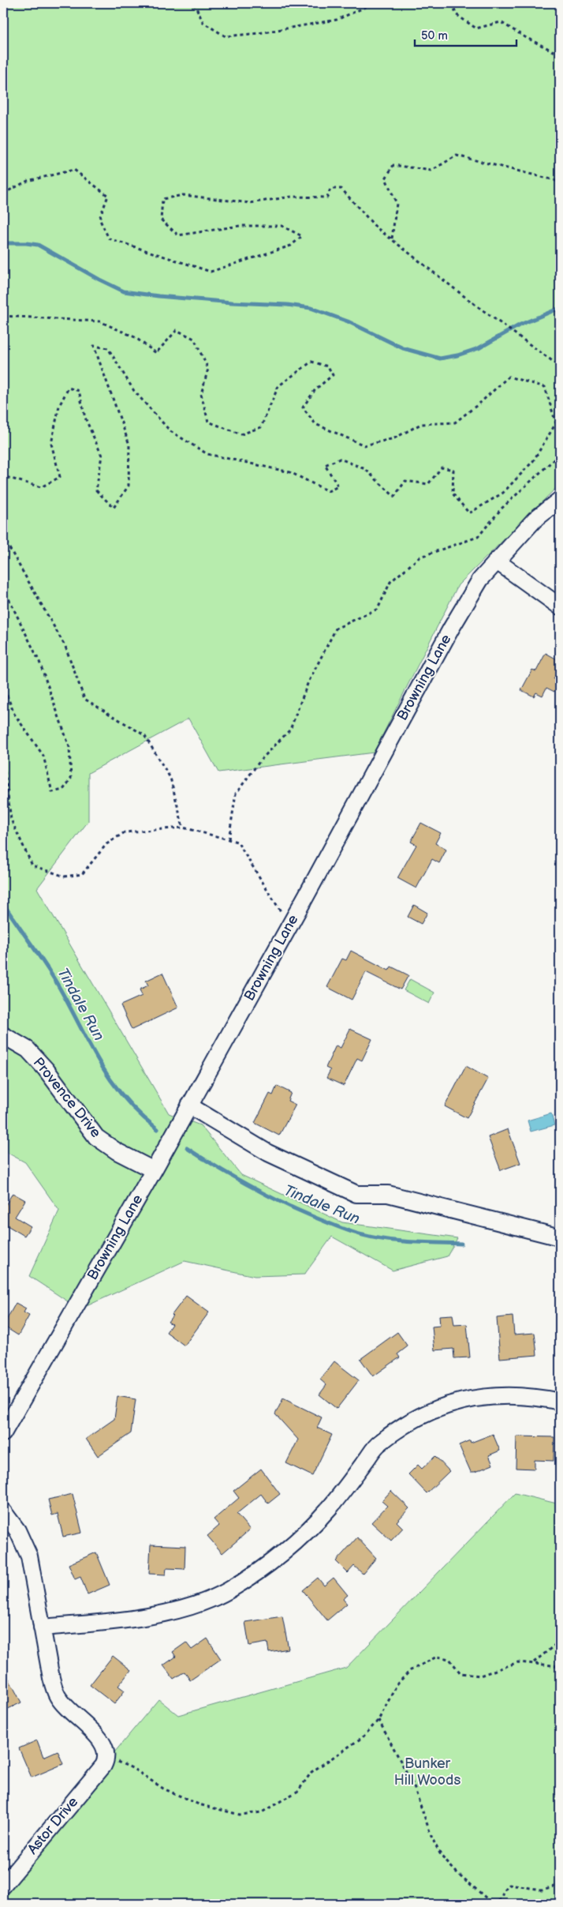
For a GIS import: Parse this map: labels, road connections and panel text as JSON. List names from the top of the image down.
{
  "streets": {
    "street": ["Browning Lane", "Provence Drive", "Astor Drive"]
  },
  "crossings": [
    ["Browning Lane", "Provence Drive"]
  ],
  "water": ["Tindale Run"],
  "parks": ["Bunker Hill Woods"],
  "scale_bar": "50 m"
}
